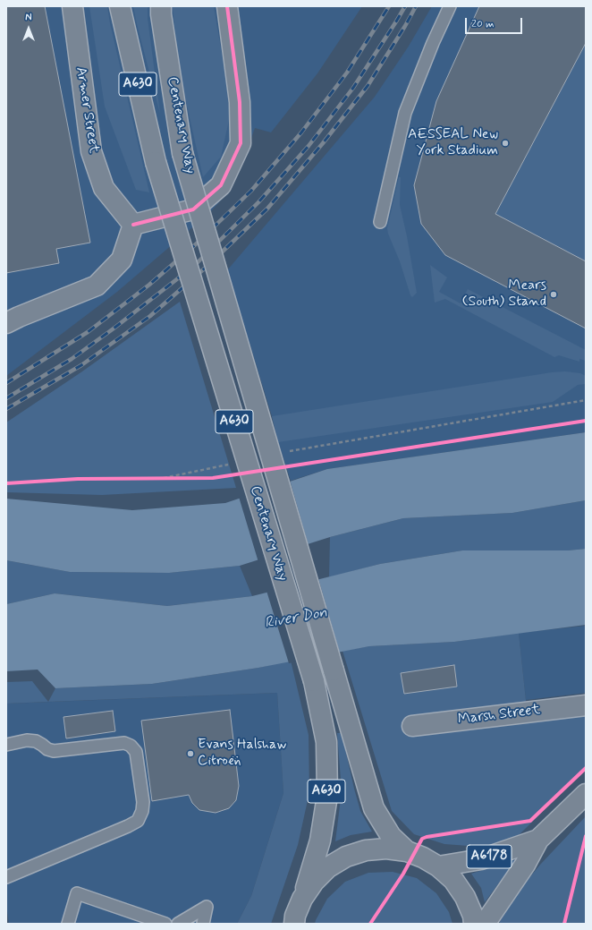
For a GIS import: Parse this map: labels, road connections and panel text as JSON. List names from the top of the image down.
{
  "streets": {
    "main road": [
      "A630",
      "Armer Street",
      "Centenary Way",
      "Marsh Street",
      "A6178"
    ]
  },
  "crossings": [
    ["A630", "Centenary Way"],
    ["A630", "A6178"]
  ],
  "water": ["River Don"],
  "places": ["AESSEAL New York Stadium", "Mears (South) Stand", "Evans Halshaw Citroën"],
  "scale_bar": "20 m",
  "north": "top"
}
